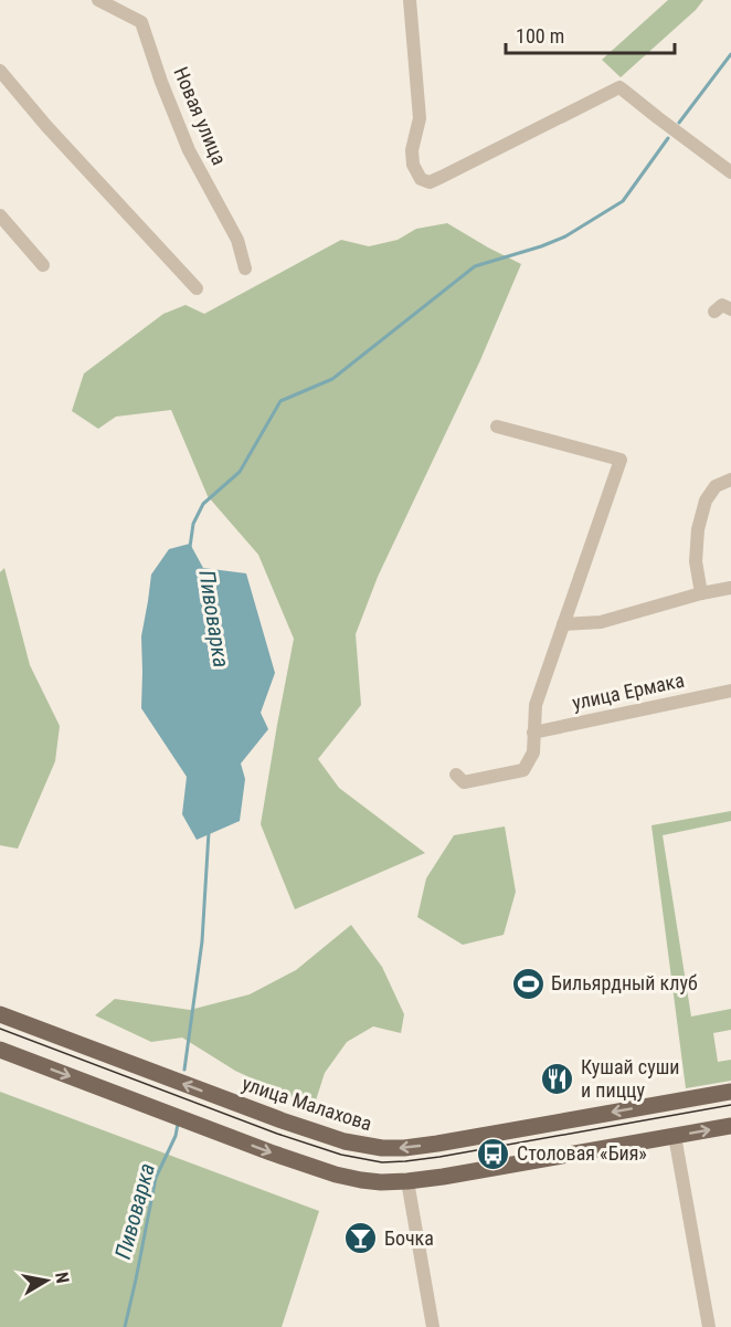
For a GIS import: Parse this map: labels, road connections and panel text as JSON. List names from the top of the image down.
{
  "streets": {
    "main road": ["улица Малахова"],
    "street": ["Новая улица", "улица Ермака"]
  },
  "water": ["Пивоварка"],
  "places": {
    "sports": ["Бильярдный клуб"],
    "restaurant": ["Кушай суши и пиццу"],
    "bus stop": ["Столовая «Бия»"],
    "bar": ["Бочка"]
  },
  "scale_bar": "100 m",
  "north": "right"
}
